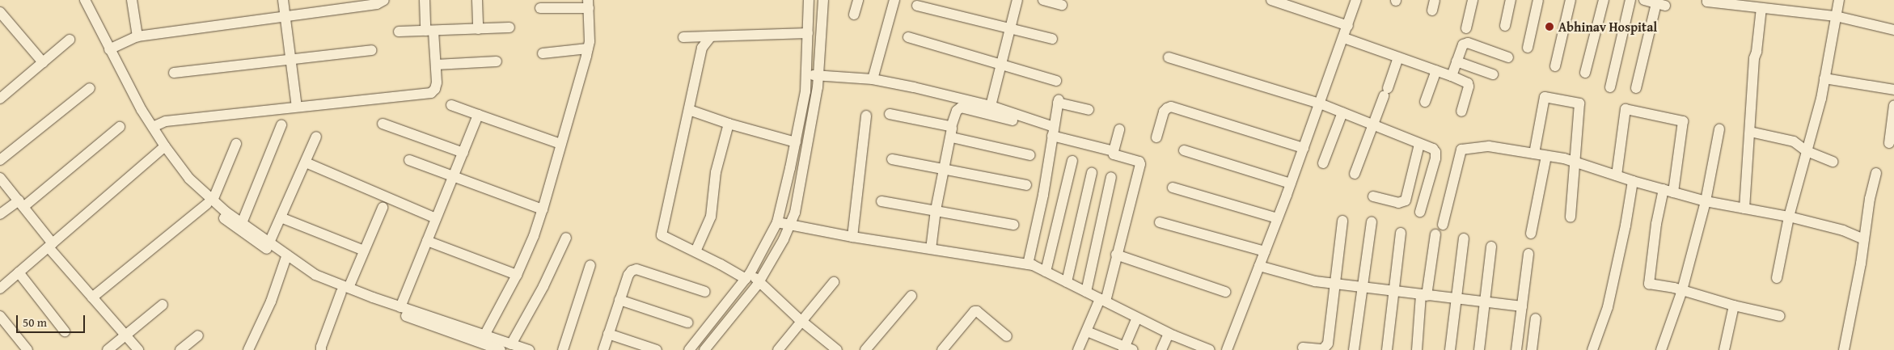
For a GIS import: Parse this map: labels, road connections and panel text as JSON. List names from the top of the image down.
{
  "places": ["Abhinav Hospital"],
  "scale_bar": "50 m"
}
